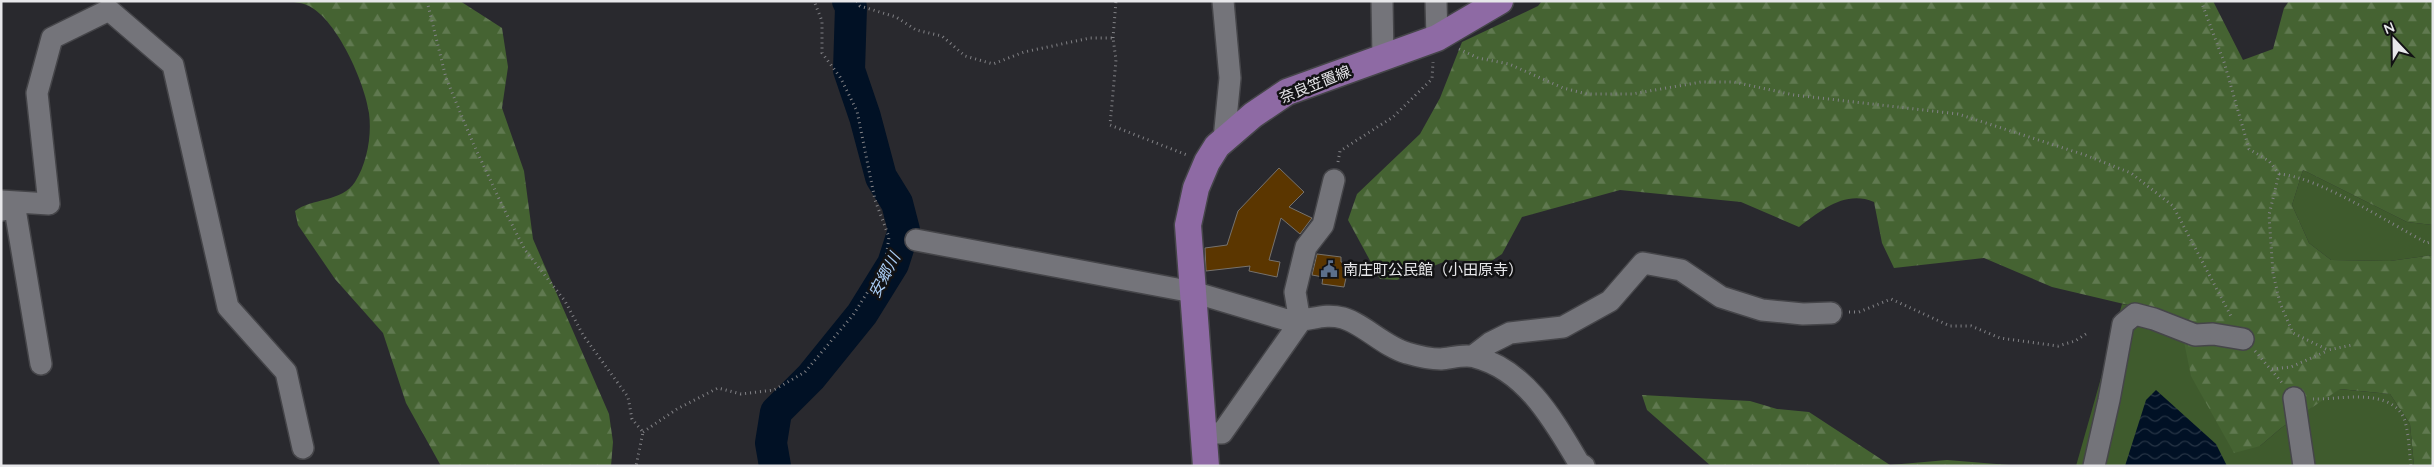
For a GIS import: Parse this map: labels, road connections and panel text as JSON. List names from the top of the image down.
{
  "streets": {
    "main road": ["奈良笠置線"]
  },
  "water": ["安郷川"],
  "places": {
    "public building": ["南庄町公民館（小田原寺）"]
  },
  "north": "top"
}
